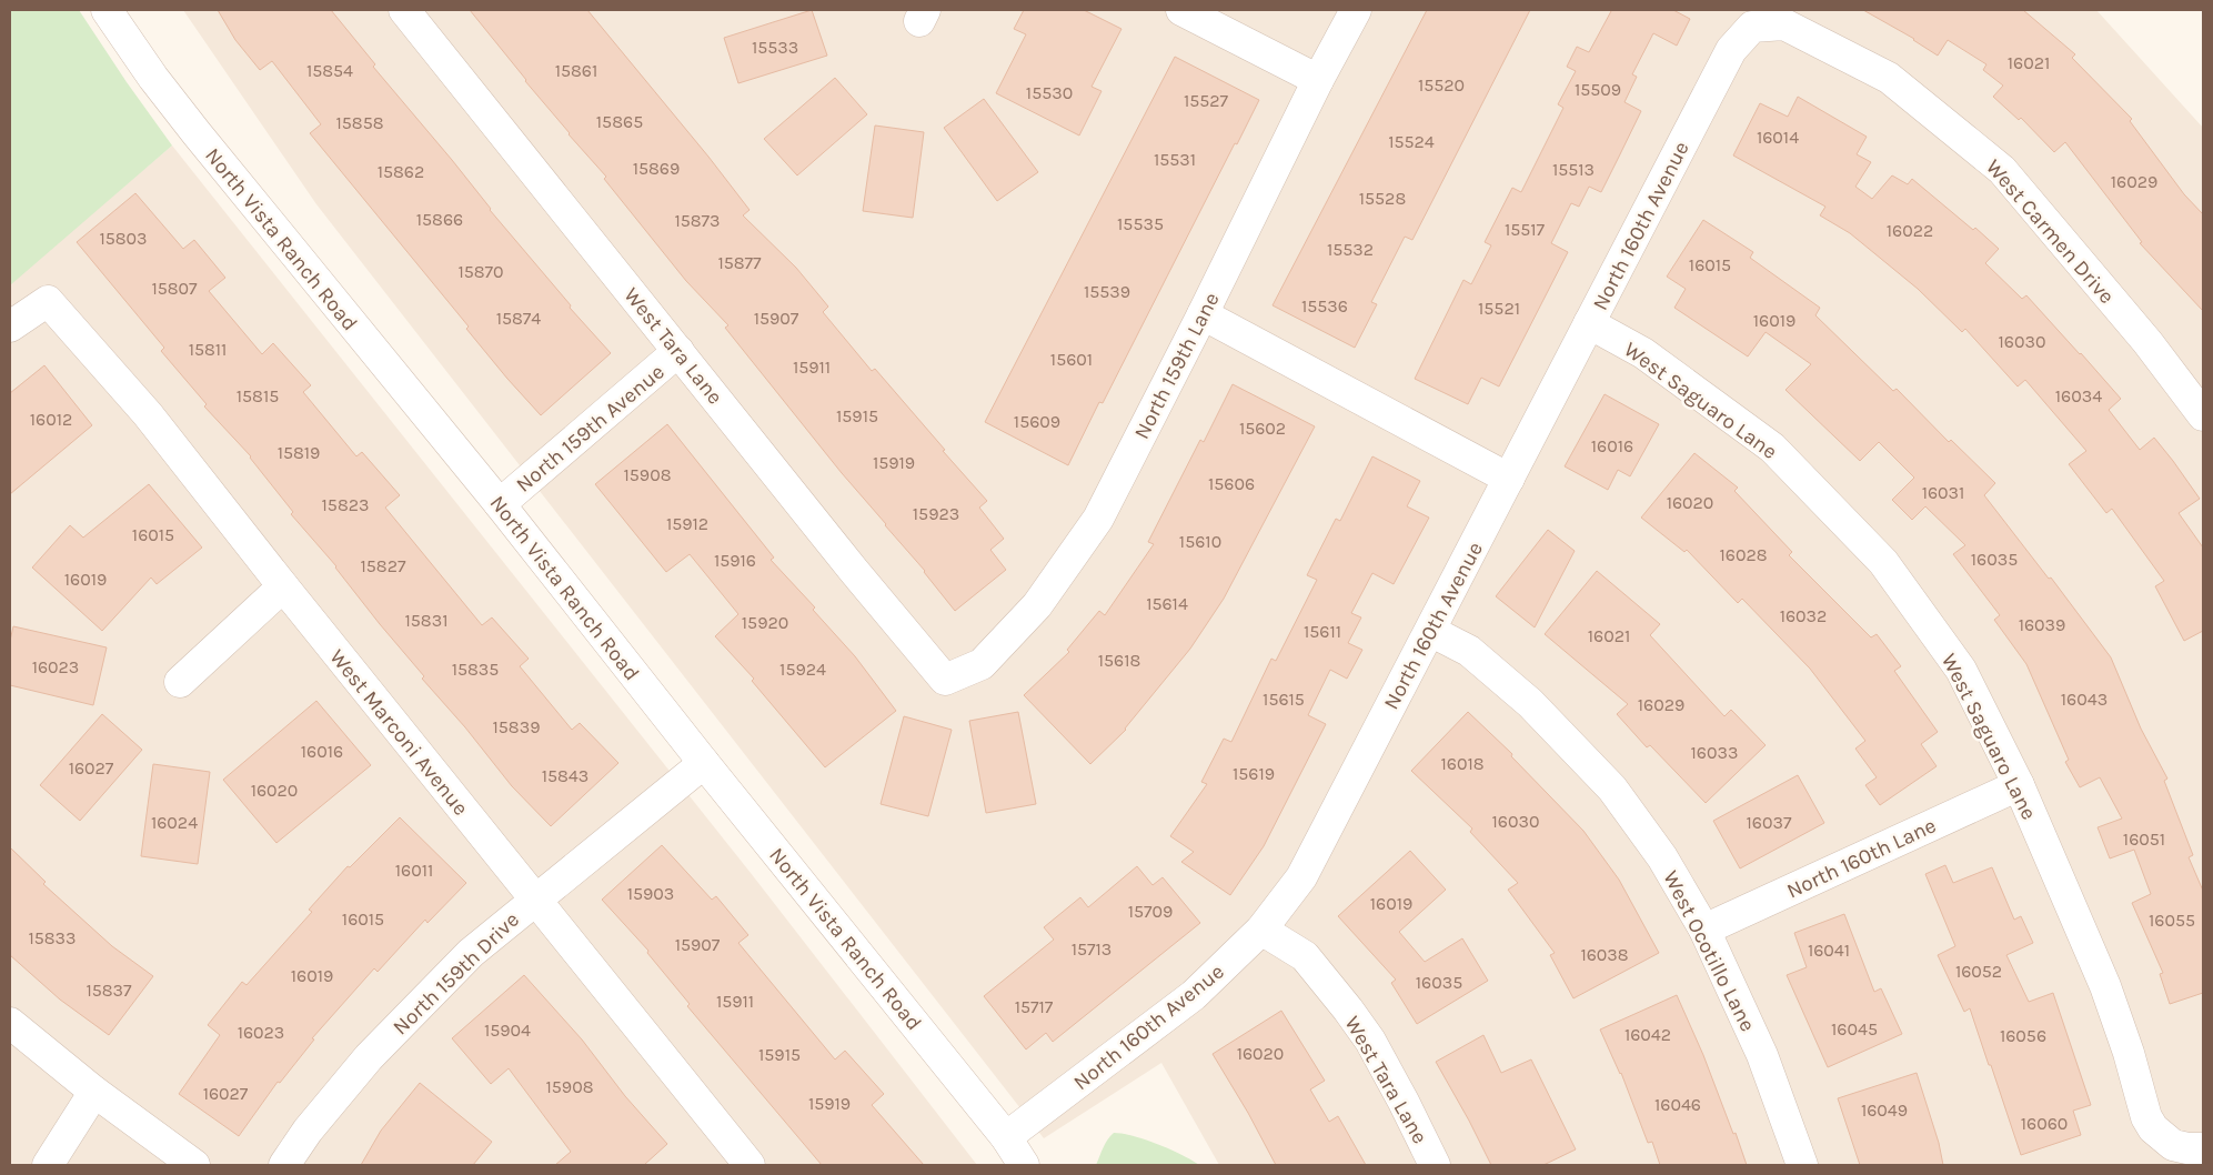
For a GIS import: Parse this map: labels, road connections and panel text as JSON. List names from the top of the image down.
{
  "streets": {
    "street": [
      "North 160th Avenue",
      "West Carmen Drive",
      "North Vista Ranch Road",
      "West Tara Lane",
      "North 159th Lane",
      "West Saguaro Lane",
      "North 159th Avenue",
      "West Marconi Avenue",
      "North 160th Lane",
      "West Ocotillo Lane",
      "North 159th Drive"
    ]
  },
  "crossings": [
    ["North 160th Avenue", "West Carmen Drive"],
    ["North 160th Avenue", "North Vista Ranch Road"],
    ["North 160th Avenue", "West Tara Lane"],
    ["North 160th Avenue", "West Saguaro Lane"],
    ["North 160th Avenue", "West Ocotillo Lane"],
    ["North Vista Ranch Road", "North 159th Avenue"],
    ["North Vista Ranch Road", "North 159th Drive"],
    ["West Tara Lane", "North 159th Lane"],
    ["West Tara Lane", "North 159th Avenue"],
    ["West Saguaro Lane", "North 160th Lane"],
    ["West Marconi Avenue", "North 159th Drive"],
    ["North 160th Lane", "West Ocotillo Lane"]
  ],
  "house_numbers": [
    "15533",
    "16021",
    "15854",
    "15861",
    "15520",
    "15509",
    "15530",
    "15527",
    "15865",
    "15858",
    "16014",
    "15524",
    "15531",
    "15869",
    "15513",
    "15862",
    "16029",
    "15528",
    "15866",
    "15873",
    "15535",
    "15517",
    "16022",
    "15803",
    "15532",
    "15877",
    "16015",
    "15870",
    "15807",
    "15539",
    "15536",
    "15521",
    "15874",
    "15907",
    "16019",
    "16030",
    "15811",
    "15601",
    "15911",
    "15815",
    "16034",
    "15915",
    "16012",
    "15609",
    "15602",
    "16016",
    "15819",
    "15919",
    "15908",
    "15606",
    "16031",
    "16020",
    "15823",
    "15923",
    "15912",
    "16015",
    "15610",
    "16028",
    "16035",
    "15916",
    "15827",
    "16019",
    "15614",
    "16032",
    "15831",
    "15920",
    "16039",
    "15611",
    "16021",
    "15618",
    "16023",
    "15835",
    "15924",
    "15615",
    "16043",
    "16029",
    "15839",
    "16016",
    "16033",
    "16018",
    "16027",
    "15619",
    "15843",
    "16020",
    "16030",
    "16024",
    "16037",
    "16051",
    "16011",
    "15903",
    "16019",
    "15709",
    "16015",
    "16055",
    "15833",
    "15907",
    "15713",
    "16041",
    "16038",
    "16052",
    "16019",
    "16035",
    "15837",
    "15911",
    "15717",
    "16045",
    "15904",
    "16023",
    "16042",
    "16056",
    "16020",
    "15915",
    "15908",
    "16027",
    "15919",
    "16046",
    "16049",
    "16060"
  ]
}
